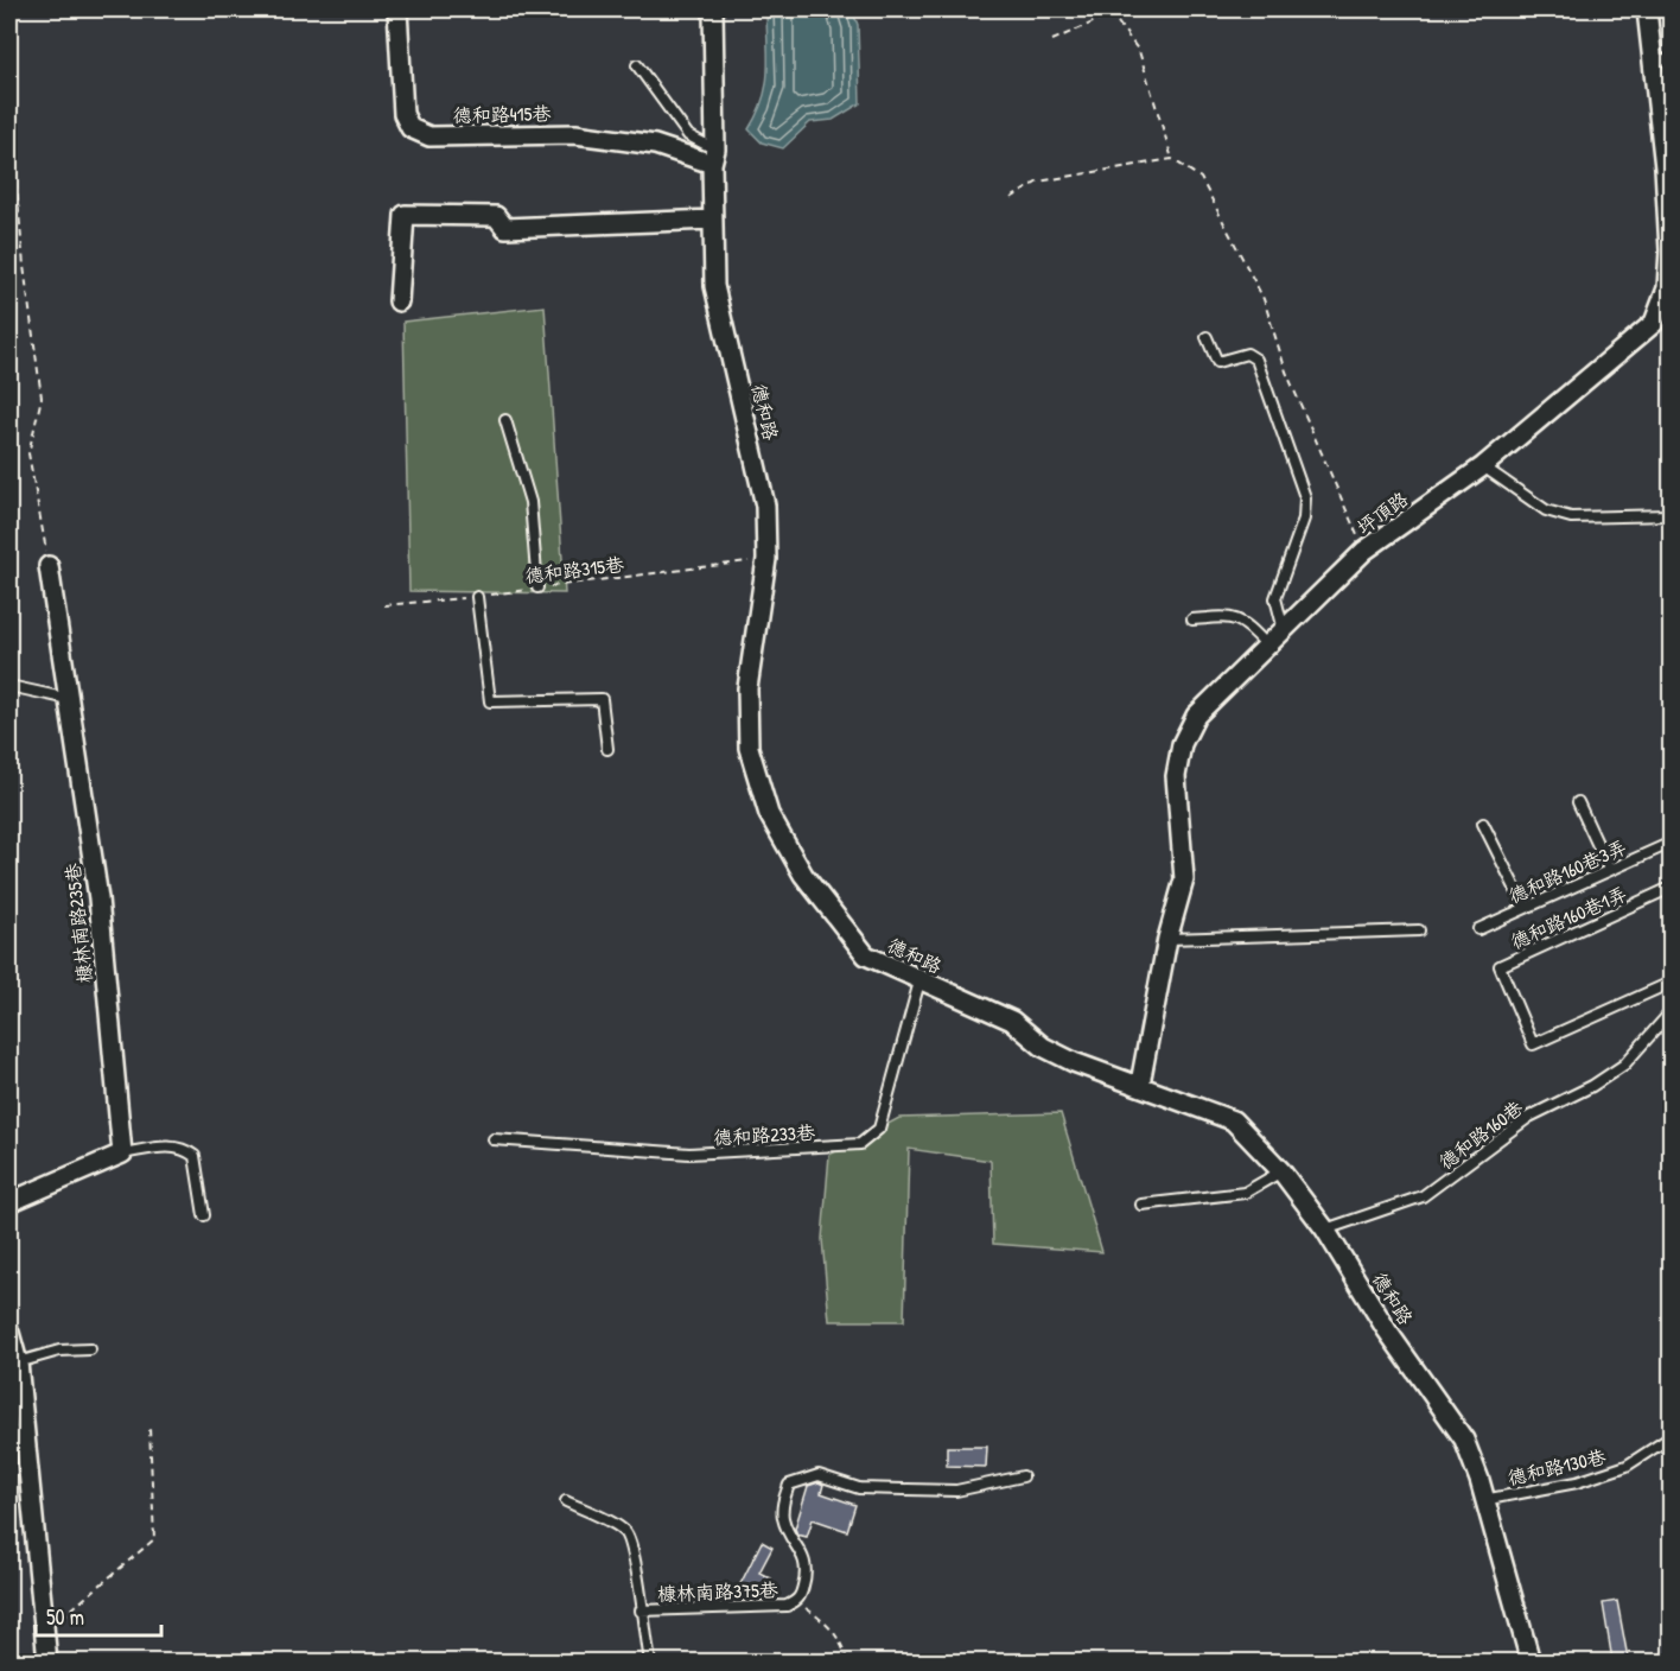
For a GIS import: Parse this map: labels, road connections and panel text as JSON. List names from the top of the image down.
{
  "streets": {
    "street": [
      "德和路415巷",
      "德和路",
      "坪頂路",
      "槺林南路235巷"
    ],
    "lane": [
      "德和路160巷3弄",
      "德和路160巷1弄",
      "德和路233巷",
      "德和路160巷",
      "德和路130巷",
      "槺林南路375巷"
    ],
    "path": ["德和路315巷"]
  },
  "crossings": [
    ["德和路415巷", "德和路"],
    ["德和路", "坪頂路"],
    ["德和路", "德和路315巷"],
    ["德和路", "德和路233巷"],
    ["德和路", "德和路160巷"],
    ["德和路", "德和路130巷"]
  ],
  "scale_bar": "50 m"
}
